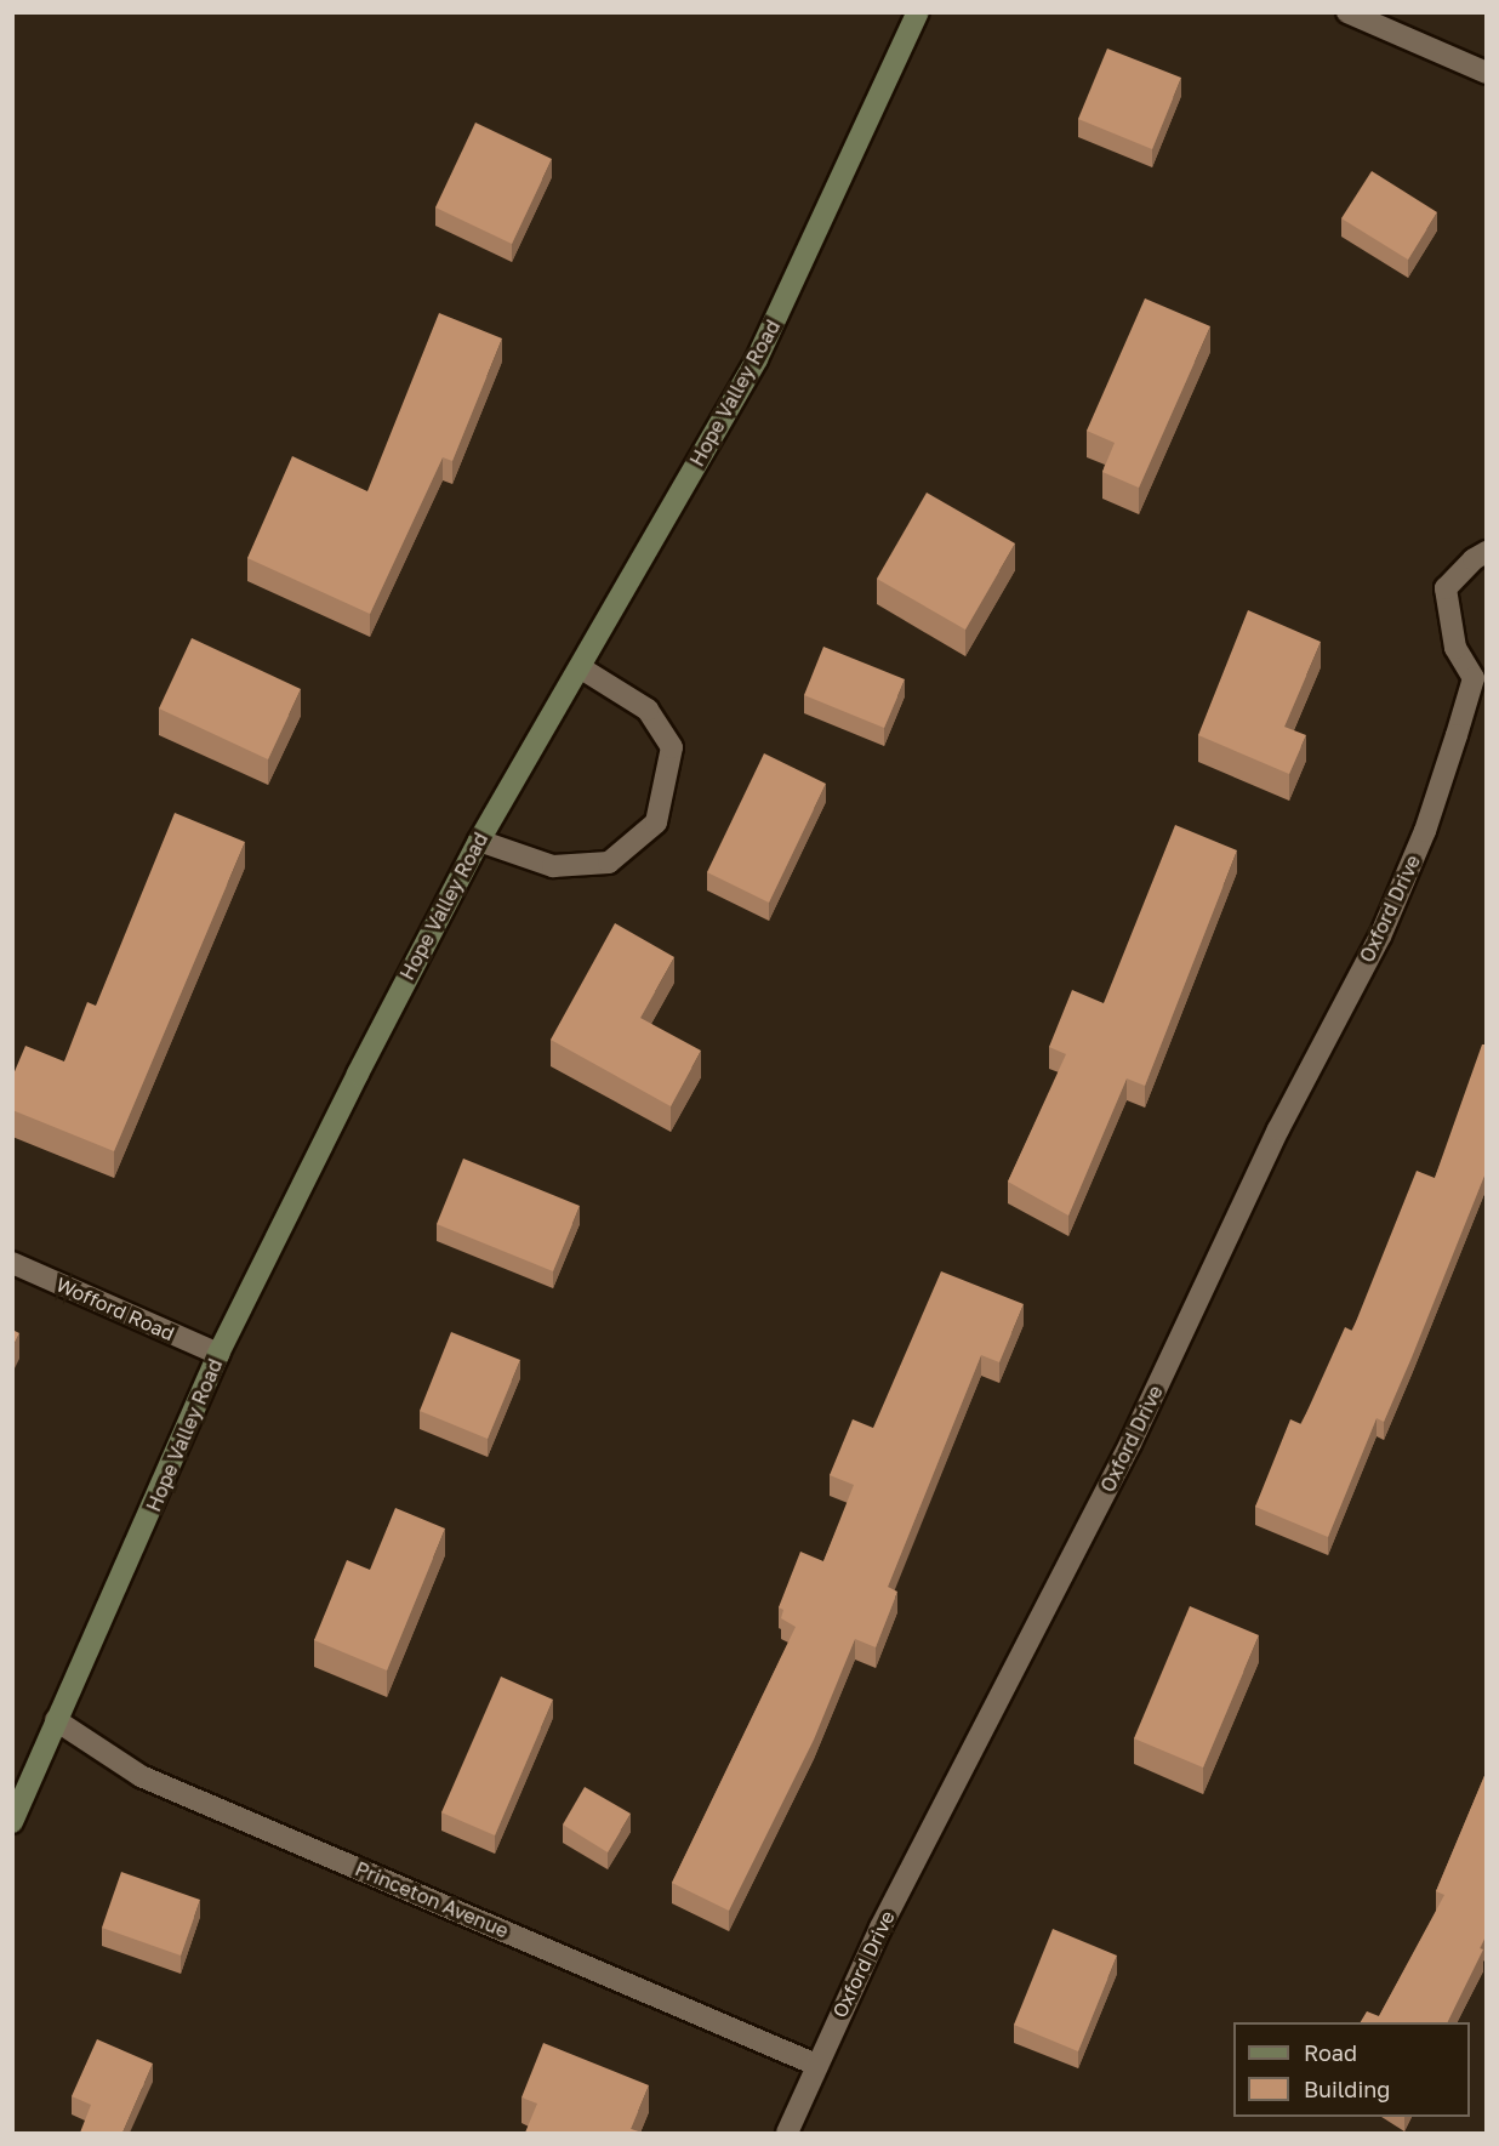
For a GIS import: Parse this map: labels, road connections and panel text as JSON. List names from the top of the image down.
{
  "streets": {
    "main road": ["Hope Valley Road"],
    "street": ["Oxford Drive", "Wofford Road", "Princeton Avenue"]
  },
  "crossings": [
    ["Hope Valley Road", "Wofford Road"],
    ["Hope Valley Road", "Princeton Avenue"],
    ["Oxford Drive", "Princeton Avenue"]
  ],
  "legend": ["Road", "Building"]
}
